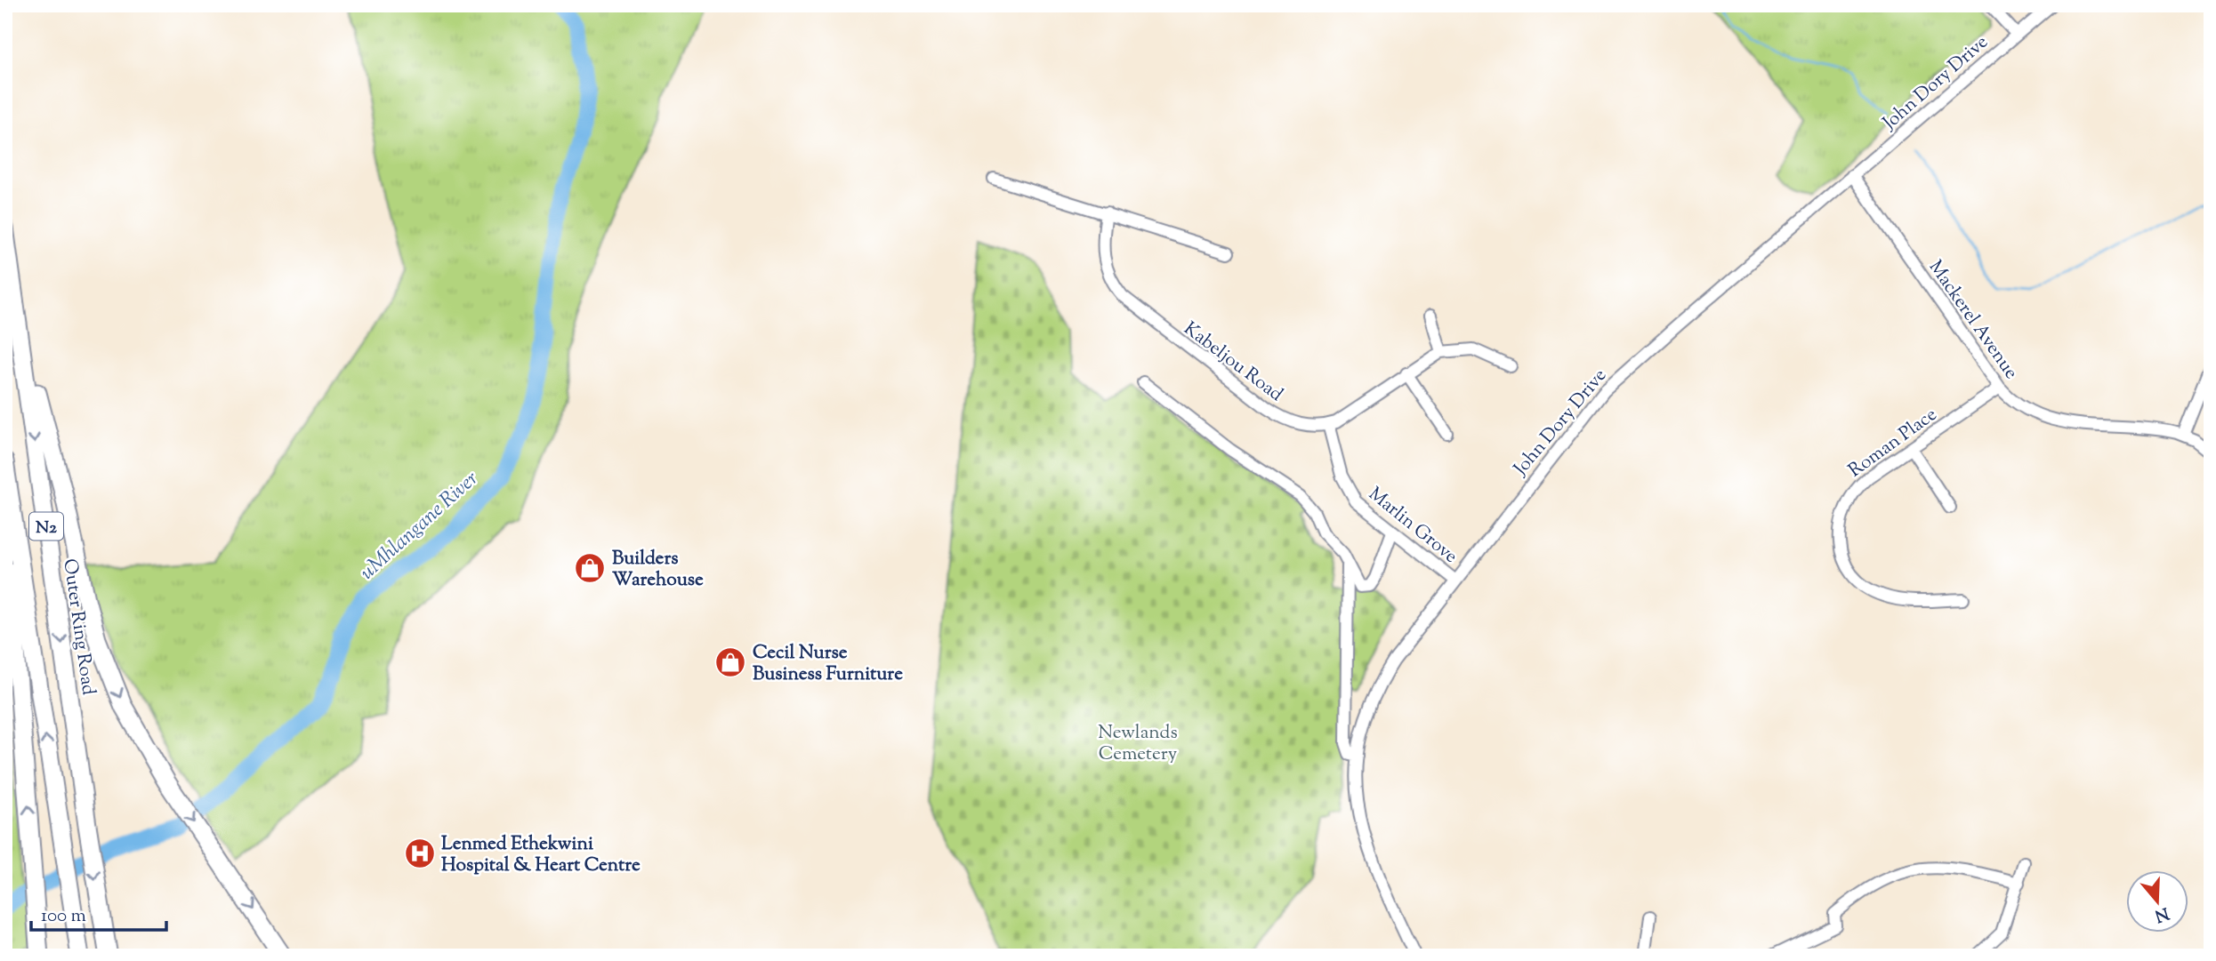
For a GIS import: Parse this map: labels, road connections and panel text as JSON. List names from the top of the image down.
{
  "streets": {
    "highway": ["N2", "Outer Ring Road"],
    "street": [
      "John Dory Drive",
      "Mackerel Avenue",
      "Kabeljou Road",
      "Roman Place",
      "Marlin Grove"
    ]
  },
  "crossings": [
    ["John Dory Drive", "Mackerel Avenue"],
    ["John Dory Drive", "Marlin Grove"],
    ["Mackerel Avenue", "Roman Place"],
    ["Kabeljou Road", "Marlin Grove"]
  ],
  "water": ["uMhlangane River"],
  "parks": ["Newlands Cemetery"],
  "places": {
    "shop": ["Builders Warehouse", "Cecil Nurse Business Furniture"],
    "hospital": ["Lenmed Ethekwini Hospital & Heart Centre"]
  },
  "scale_bar": "100 m",
  "north": "bottom"
}
